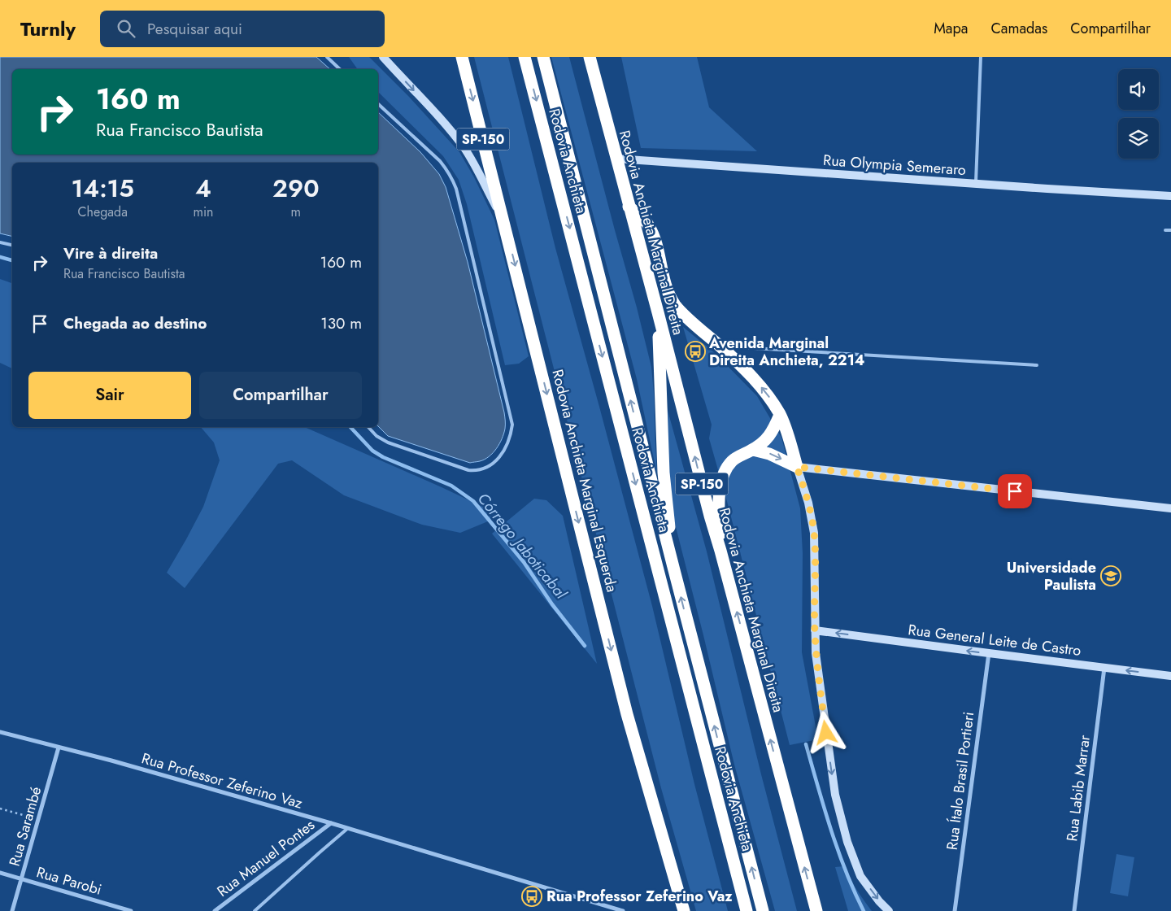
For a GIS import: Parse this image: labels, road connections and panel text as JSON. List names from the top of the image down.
{
  "streets": {
    "highway": [
      "SP-150",
      "Rodovia Anchieta",
      "Rodovia Anchieta Marginal Direita",
      "Rodovia Anchieta Marginal Esquerda"
    ],
    "street": [
      "Rua Olympia Semeraro",
      "Rua General Leite de Castro",
      "Rua Professor Zeferino Vaz",
      "Rua Ítalo Brasil Portieri",
      "Rua Labib Marrar",
      "Rua Sarambé",
      "Rua Manuel Pontes",
      "Rua Parobi"
    ]
  },
  "crossings": [
    ["Rua Olympia Semeraro", "Rodovia Anchieta Marginal Direita"],
    ["Rua General Leite de Castro", "Rua Ítalo Brasil Portieri"],
    ["Rua General Leite de Castro", "Rua Labib Marrar"],
    ["Rua Professor Zeferino Vaz", "Rua Sarambé"],
    ["Rua Professor Zeferino Vaz", "Rua Manuel Pontes"],
    ["Rua Sarambé", "Rua Parobi"]
  ],
  "one_way": ["Rodovia Anchieta Marginal Esquerda", "Rua General Leite de Castro"],
  "water": ["Córrego Jaboticabal"],
  "places": {
    "bus stop": ["Avenida Marginal Direita Anchieta, 2214", "Rua Professor Zeferino Vaz"],
    "school or university": ["Universidade Paulista"]
  },
  "page": {
    "header": "Turnly",
    "search": "Pesquisar aqui",
    "nav": ["Mapa", "Camadas", "Compartilhar"],
    "turn": ["160 m", "Rua Francisco Bautista"],
    "eta": [
      "14:15",
      "Chegada",
      "4",
      "min",
      "290",
      "m"
    ],
    "list": [
      {
        "name": "Vire à direita",
        "note": "Rua Francisco Bautista",
        "value": "160 m"
      },
      {
        "name": "Chegada ao destino",
        "value": "130 m"
      }
    ],
    "buttons": ["Sair", "Compartilhar"]
  }
}
